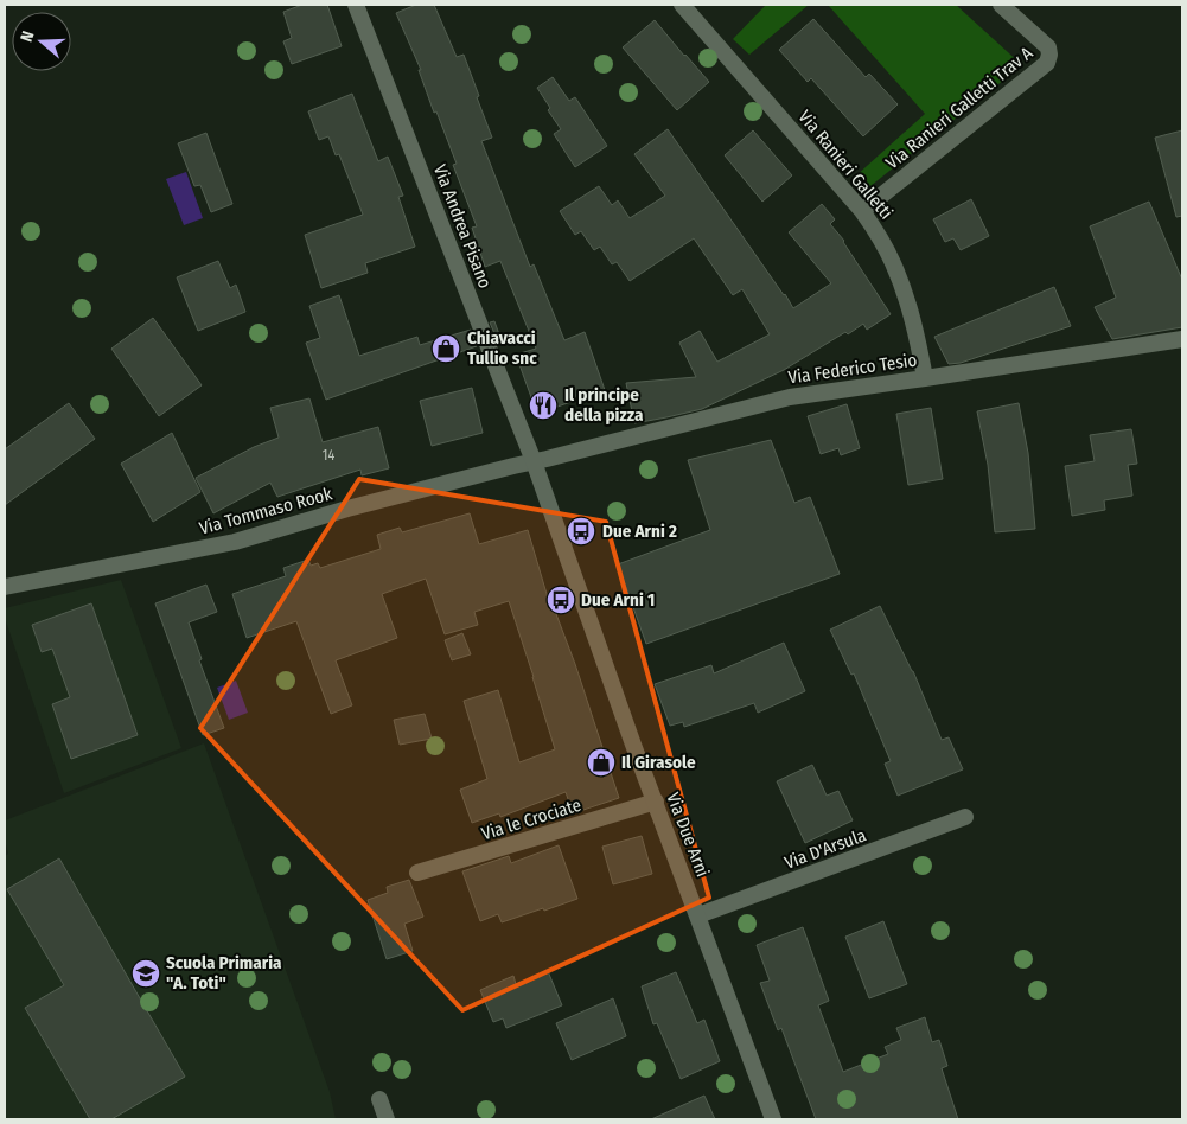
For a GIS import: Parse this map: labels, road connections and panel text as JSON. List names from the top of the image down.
{
  "streets": {
    "street": [
      "Via Ranieri Galletti Trav A",
      "Via Ranieri Galletti",
      "Via Andrea Pisano",
      "Via Federico Tesio",
      "Via Tommaso Rook",
      "Via le Crociate",
      "Via Due Arni",
      "Via D'Arsula"
    ]
  },
  "crossings": [
    ["Via Ranieri Galletti Trav A", "Via Ranieri Galletti"],
    ["Via Ranieri Galletti", "Via Federico Tesio"],
    ["Via Andrea Pisano", "Via Federico Tesio"],
    ["Via Andrea Pisano", "Via Tommaso Rook"],
    ["Via Andrea Pisano", "Via Due Arni"],
    ["Via Federico Tesio", "Via Tommaso Rook"],
    ["Via Federico Tesio", "Via Due Arni"],
    ["Via Tommaso Rook", "Via Due Arni"],
    ["Via le Crociate", "Via Due Arni"],
    ["Via Due Arni", "Via D'Arsula"]
  ],
  "places": {
    "shop": ["Chiavacci Tullio snc", "Il Girasole"],
    "restaurant": ["Il principe della pizza"],
    "bus stop": ["Due Arni 2", "Due Arni 1"],
    "school or university": ["Scuola Primaria \"A. Toti\""]
  },
  "house_numbers": ["14"],
  "north": "left"
}
